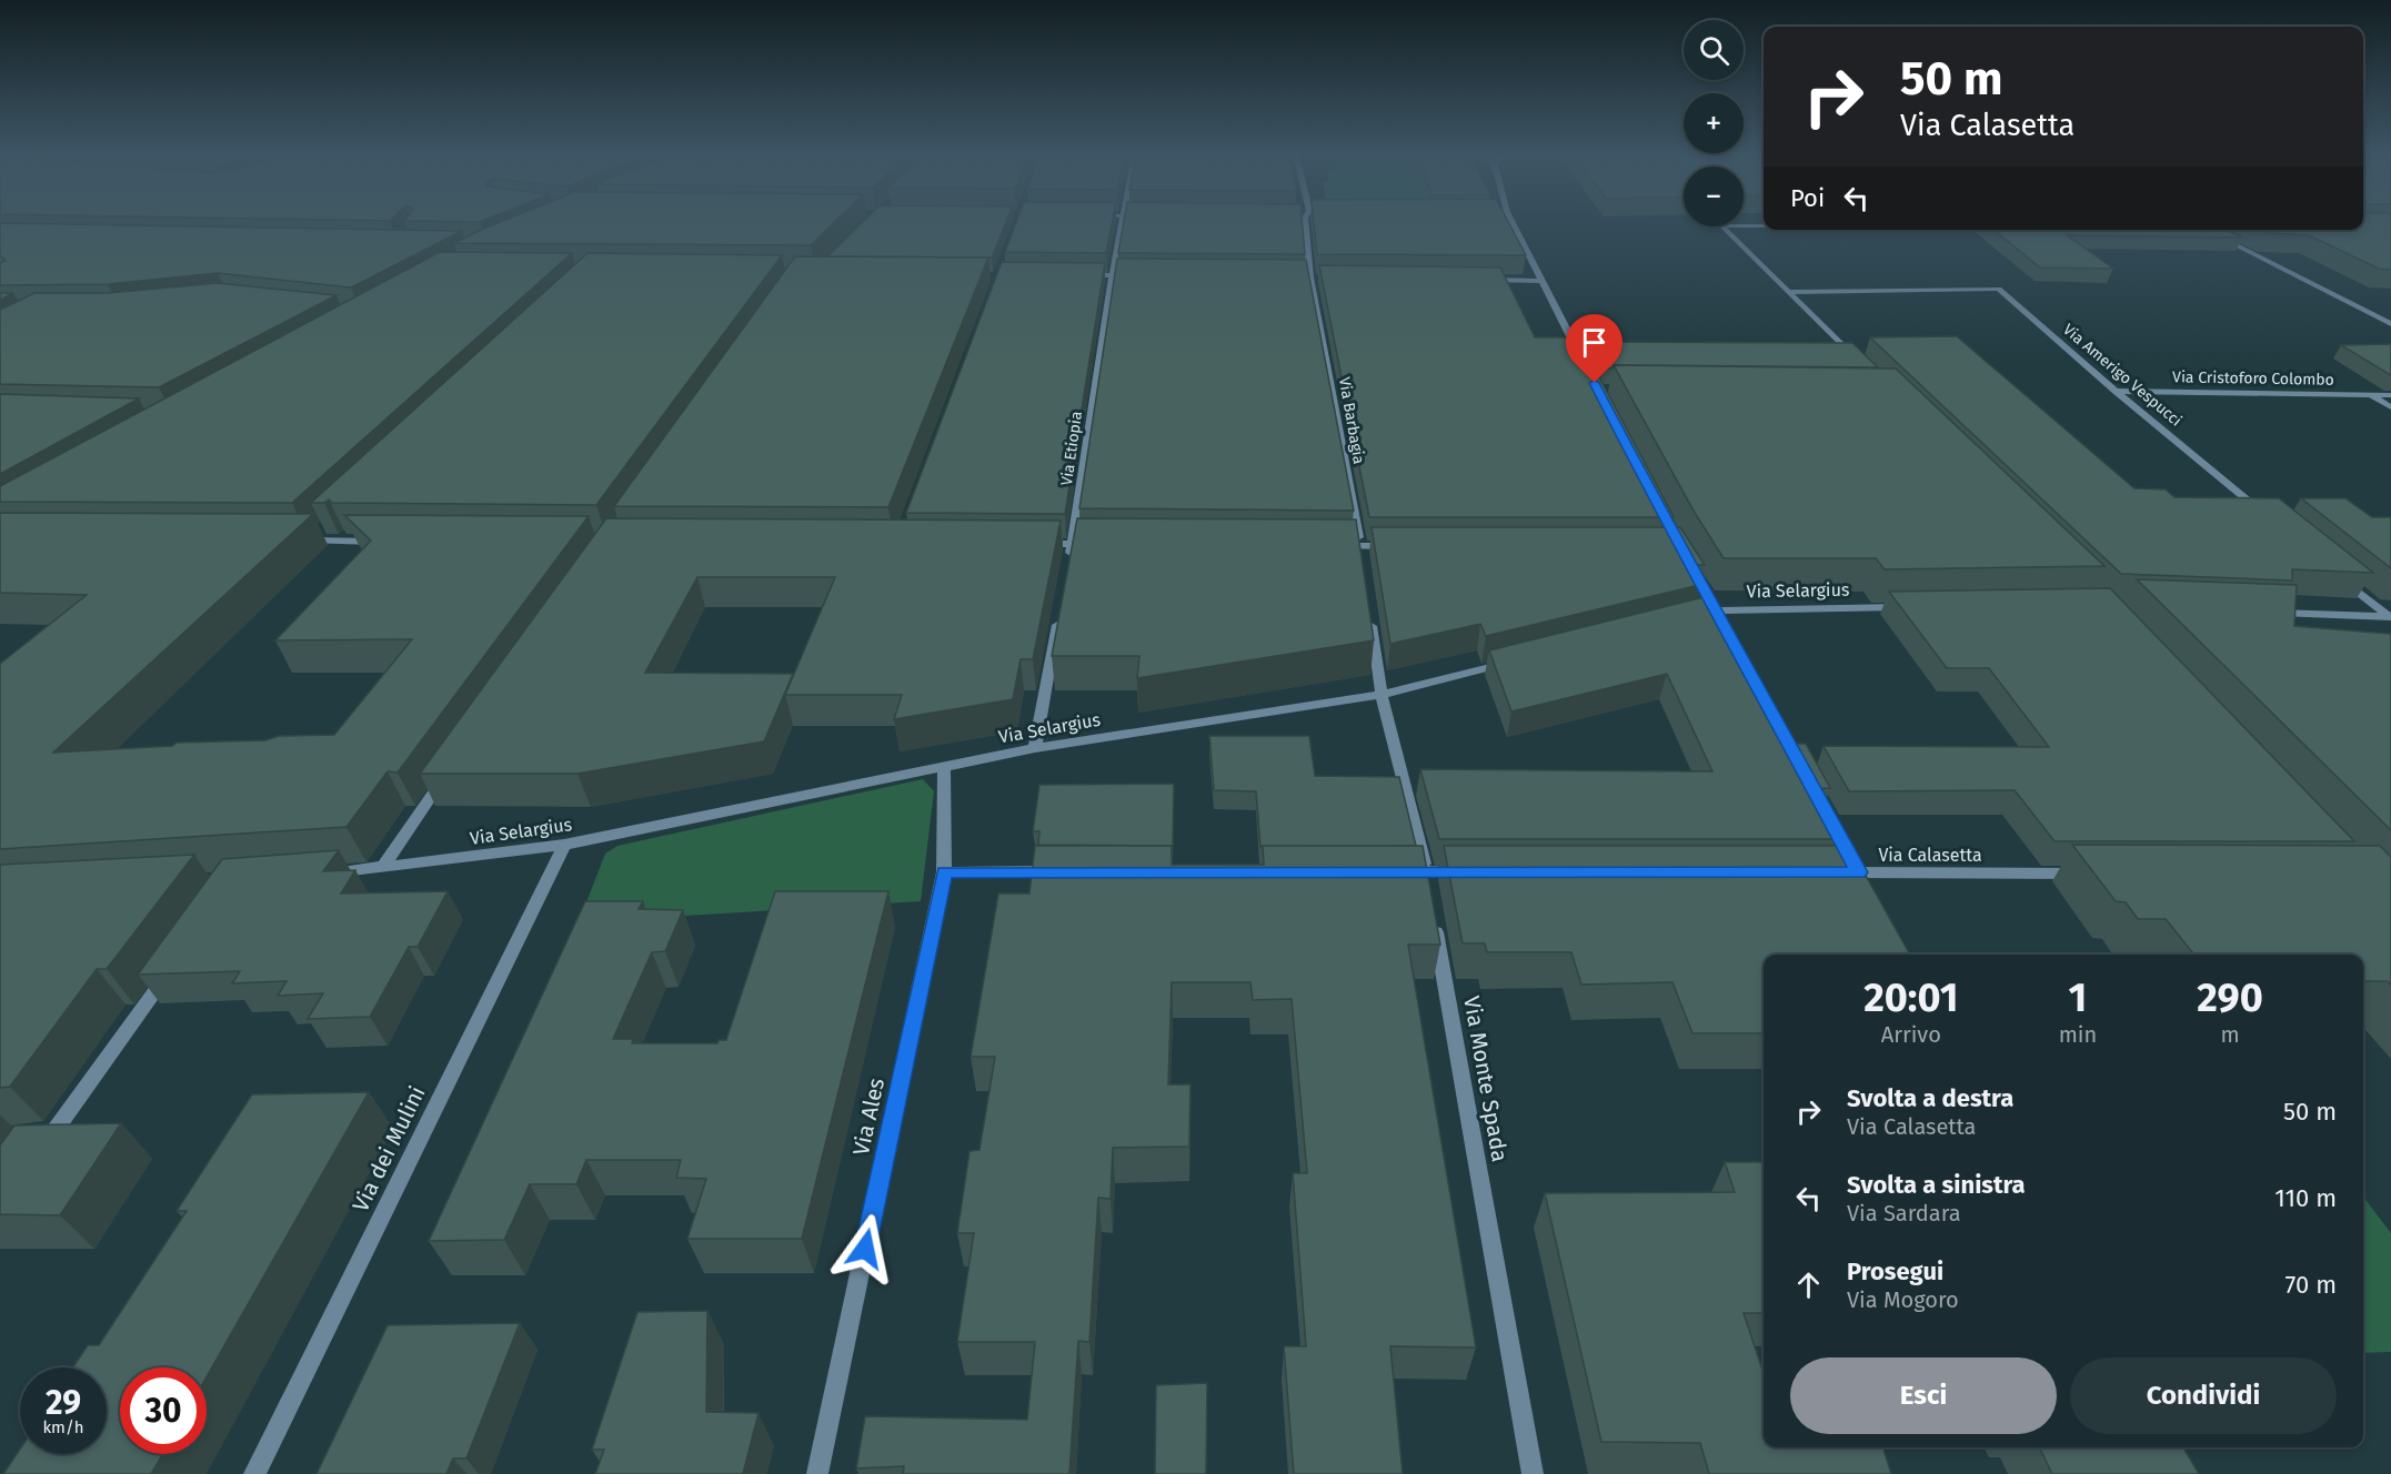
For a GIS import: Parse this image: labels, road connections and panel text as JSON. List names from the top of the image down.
{
  "streets": {
    "street": [
      "Via Amerigo Vespucci",
      "Via Cristoforo Colombo",
      "Via Barbagia",
      "Via Etiopia",
      "Via Selargius",
      "Via Calasetta",
      "Via Monte Spada",
      "Via Ales",
      "Via dei Mulini"
    ]
  },
  "crossings": [
    ["Via Amerigo Vespucci", "Via Cristoforo Colombo"],
    ["Via Selargius", "Via Ales"],
    ["Via Selargius", "Via dei Mulini"]
  ],
  "page": {
    "map_buttons": ["+", "−"],
    "turn": ["50 m", "Via Calasetta"],
    "then": "Poi",
    "eta": [
      "20:01",
      "Arrivo",
      "1",
      "min",
      "290",
      "m"
    ],
    "list": [
      {
        "name": "Svolta a destra",
        "note": "Via Calasetta",
        "value": "50 m"
      },
      {
        "name": "Svolta a sinistra",
        "note": "Via Sardara",
        "value": "110 m"
      },
      {
        "name": "Prosegui",
        "note": "Via Mogoro",
        "value": "70 m"
      }
    ],
    "buttons": ["Esci", "Condividi"],
    "speed": "29 km/h",
    "limit": "30"
  }
}
